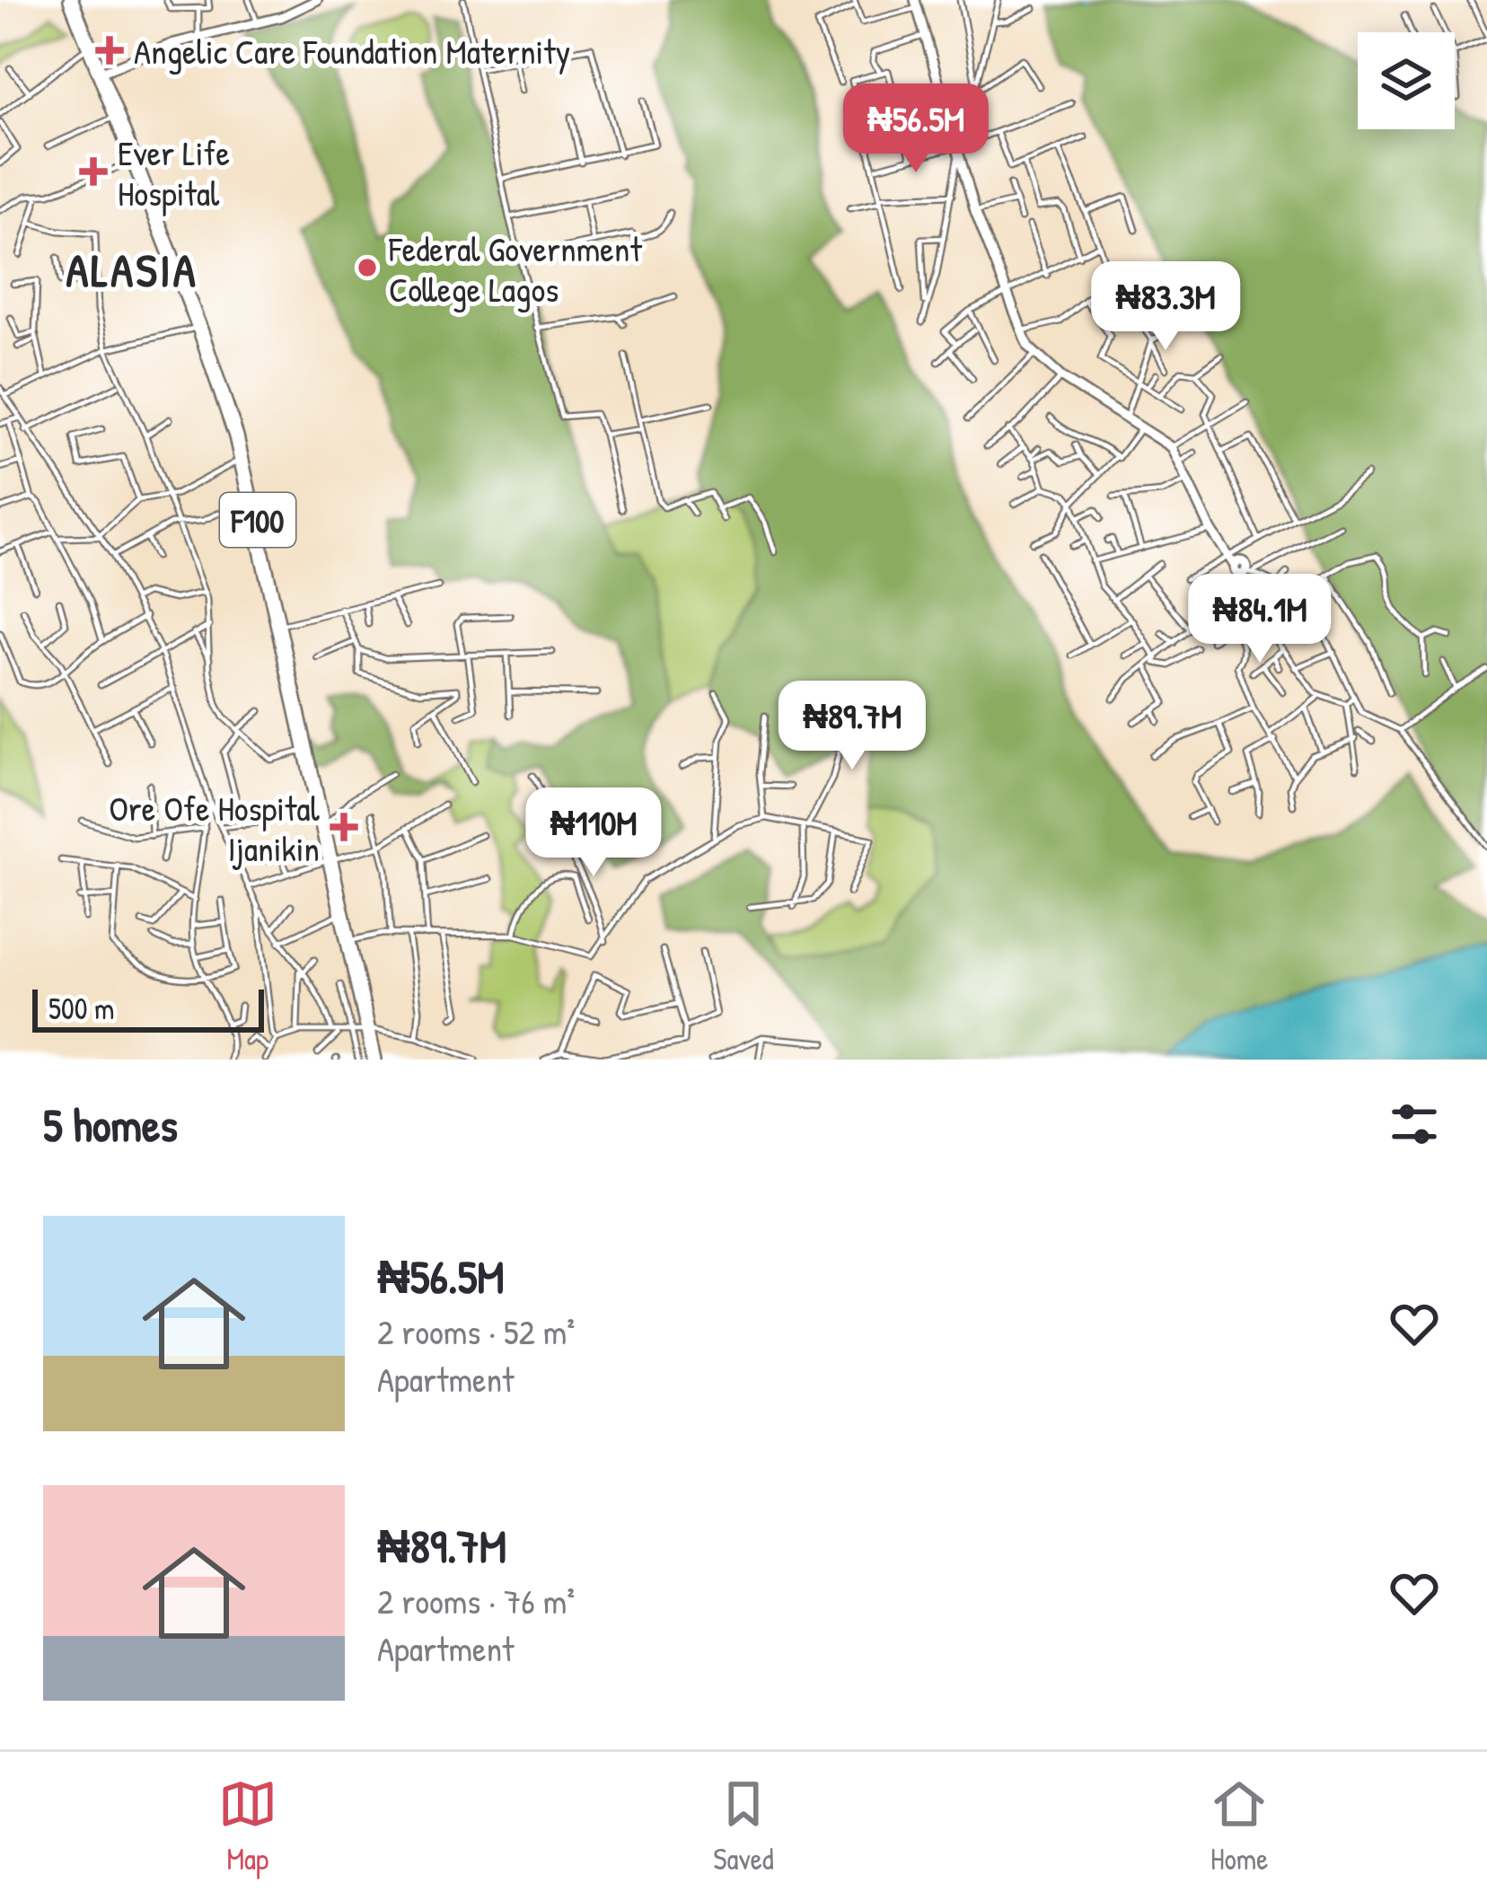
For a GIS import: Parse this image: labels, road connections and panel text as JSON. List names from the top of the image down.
{
  "streets": {
    "highway": ["F100"]
  },
  "districts": ["ALASIA"],
  "places": {
    "health": ["Angelic Care Foundation Maternity", "Ever Life Hospital", "Ore Ofe Hospital Ijanikin"],
    "other": ["Federal Government College Lagos"]
  },
  "scale_bar": "500 m",
  "page": {
    "price": [
      "₦56.5M",
      "₦83.3M",
      "₦84.1M",
      "₦89.7M",
      "₦110M"
    ],
    "scale": "500 m",
    "heading": "5 homes",
    "list": [
      {
        "name": "₦56.5M",
        "note": "2 rooms · 52 m² · Apartment"
      },
      {
        "name": "₦89.7M",
        "note": "2 rooms · 76 m² · Apartment"
      }
    ],
    "tabs": ["Map", "Saved", "Home"]
  }
}
